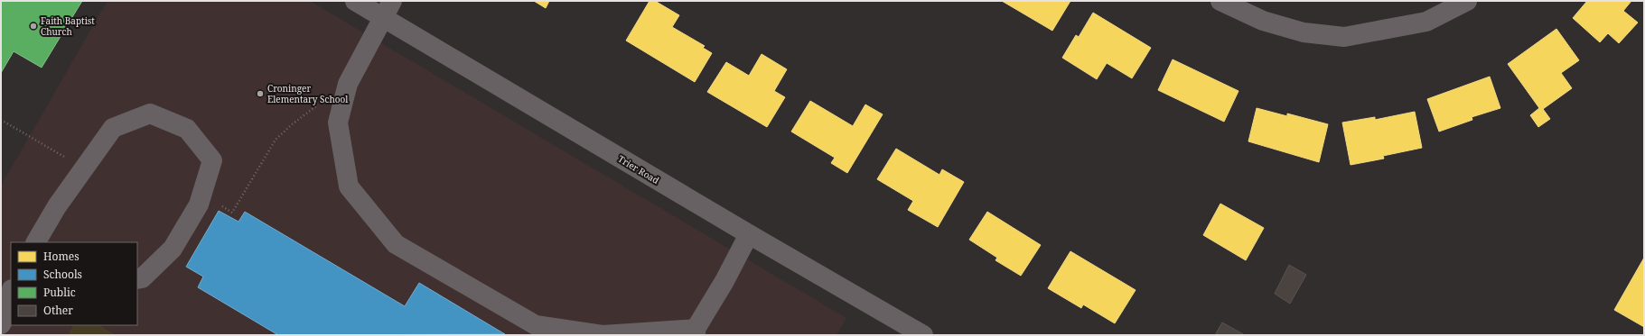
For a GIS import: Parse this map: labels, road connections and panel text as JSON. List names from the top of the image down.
{
  "streets": {
    "street": ["Trier Road"]
  },
  "places": ["Faith Baptist Church", "Croninger Elementary School"],
  "legend": [
    "Homes",
    "Schools",
    "Public",
    "Other"
  ]
}
